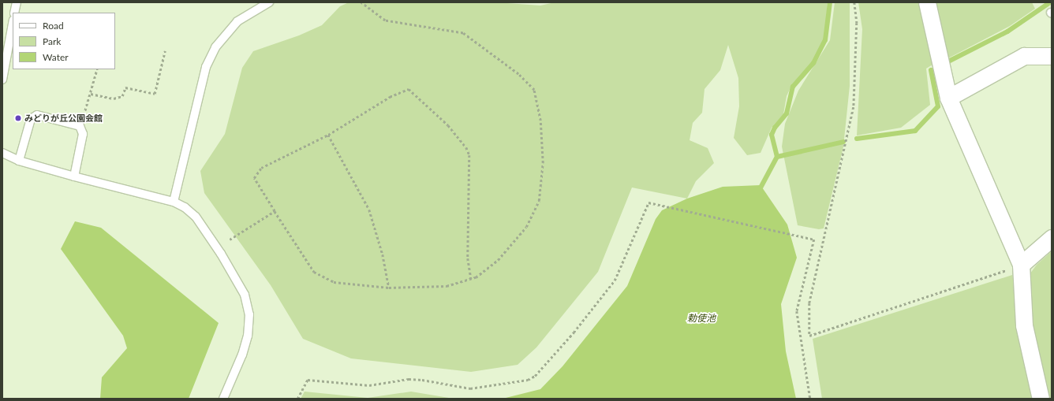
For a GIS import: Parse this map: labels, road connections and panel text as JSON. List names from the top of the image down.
{
  "water": ["勅使池"],
  "places": ["みどりが丘公園会館"],
  "legend": ["Road", "Park", "Water"]
}
